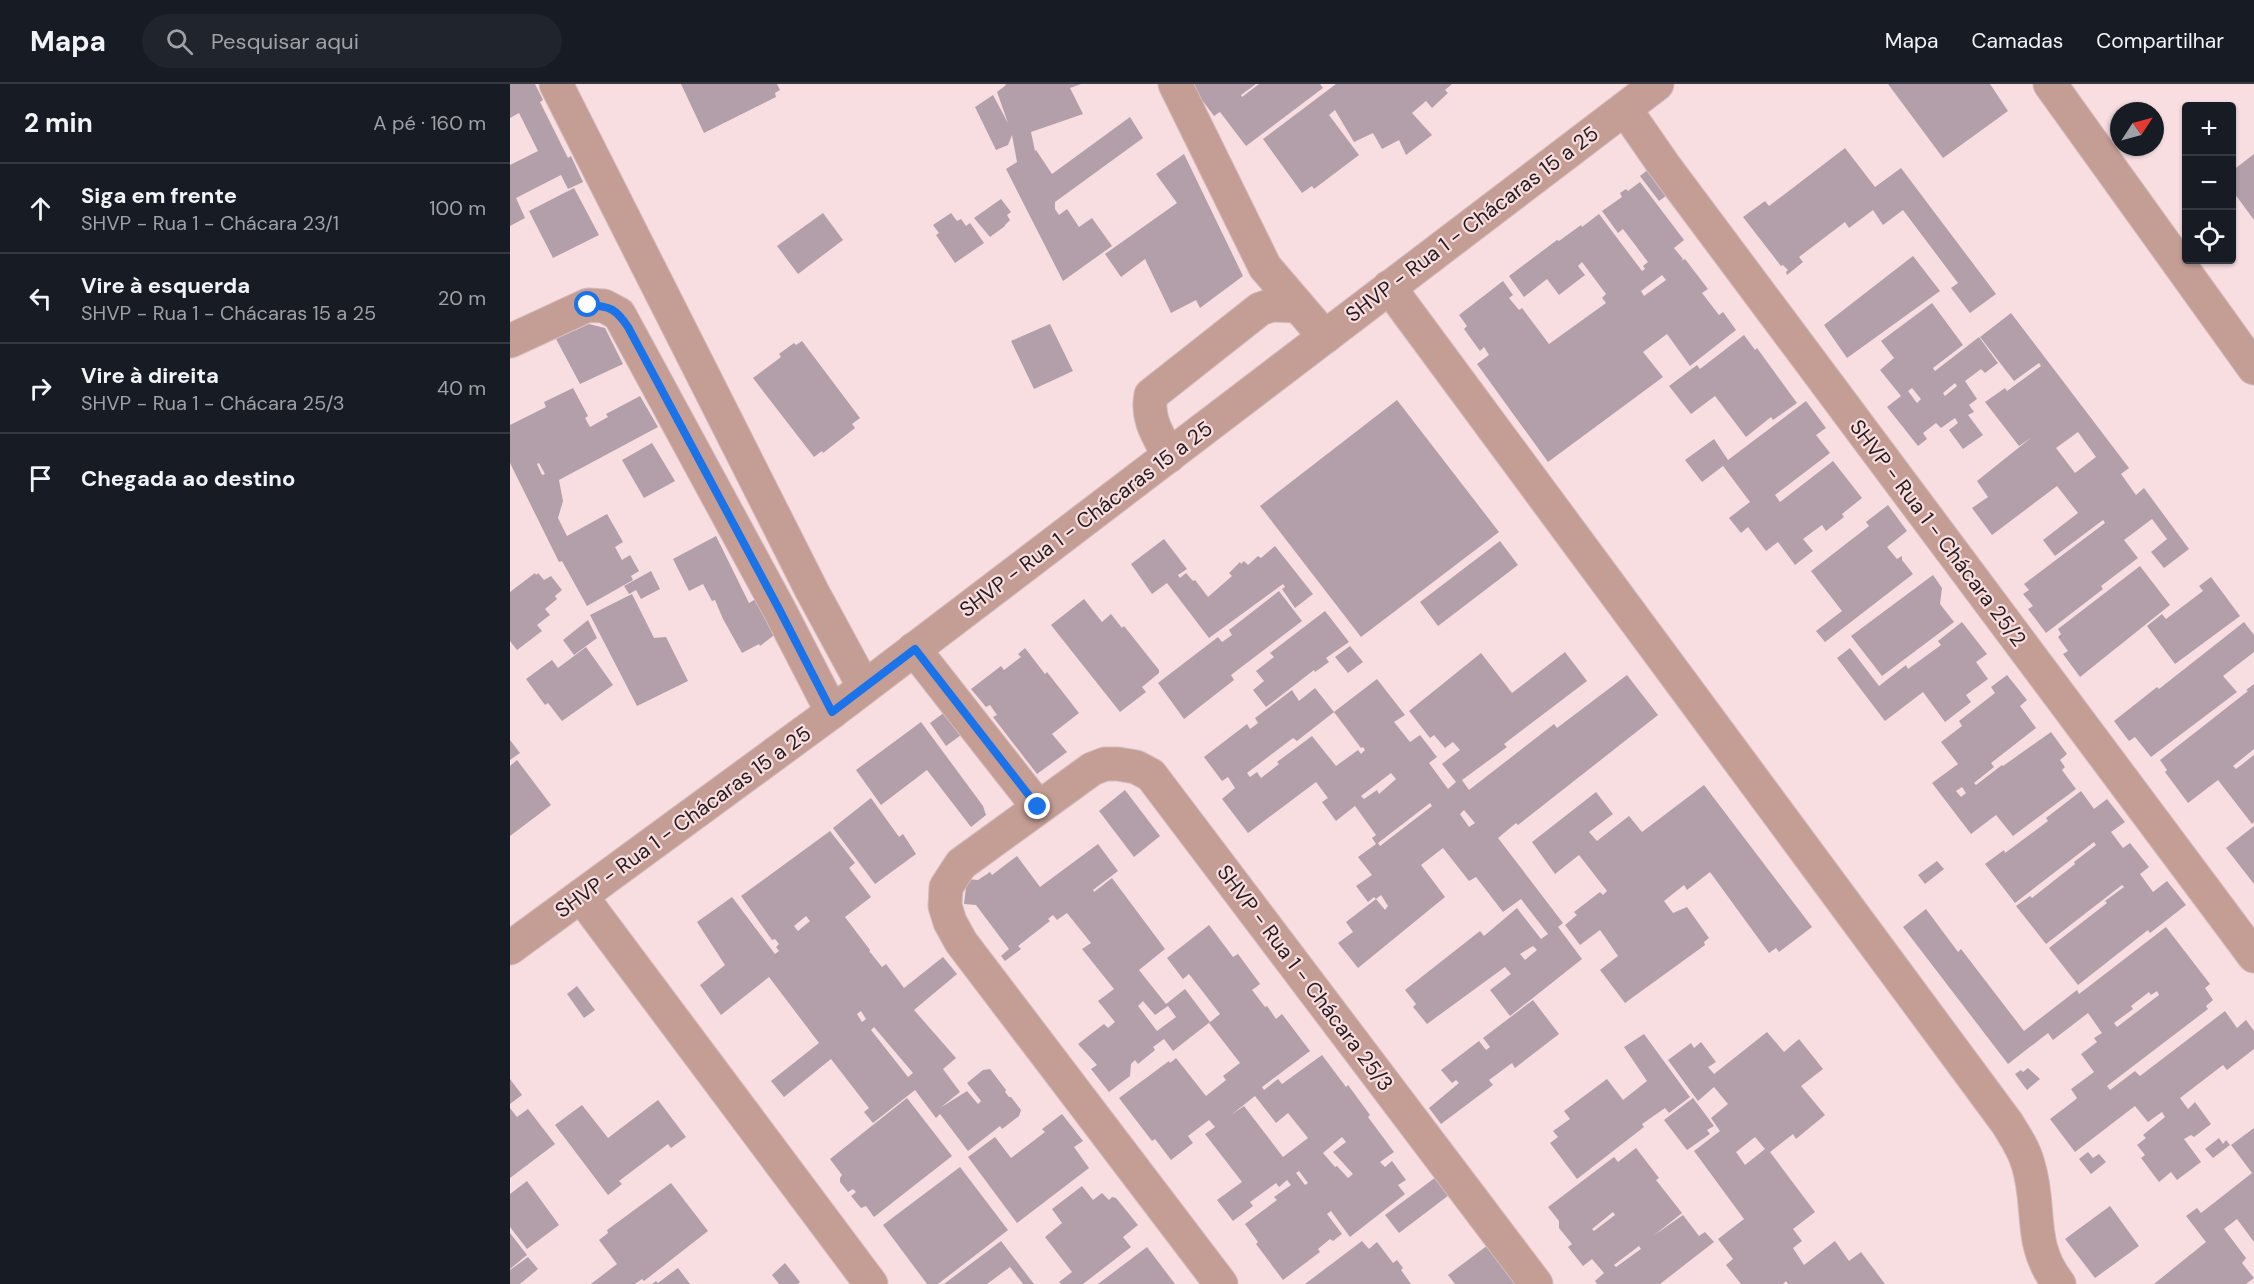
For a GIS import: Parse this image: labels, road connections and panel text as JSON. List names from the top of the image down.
{
  "streets": {
    "street": ["SHVP - Rua 1 - Chácaras 15 a 25", "SHVP - Rua 1 - Chácara 25/2", "SHVP - Rua 1 - Chácara 25/3"]
  },
  "crossings": [
    ["SHVP - Rua 1 - Chácaras 15 a 25", "SHVP - Rua 1 - Chácara 25/2"]
  ],
  "north": "top right",
  "page": {
    "header": "Mapa",
    "search": "Pesquisar aqui",
    "nav": ["Mapa", "Camadas", "Compartilhar"],
    "heading": ["2 min", "A pé · 160 m"],
    "map_buttons": ["+", "−"],
    "list": [
      ["Siga em frente", "SHVP - Rua 1 - Chácara 23/1", "100 m"],
      ["Vire à esquerda", "SHVP - Rua 1 - Chácaras 15 a 25", "20 m"],
      ["Vire à direita", "SHVP - Rua 1 - Chácara 25/3", "40 m"],
      "Chegada ao destino"
    ]
  }
}
